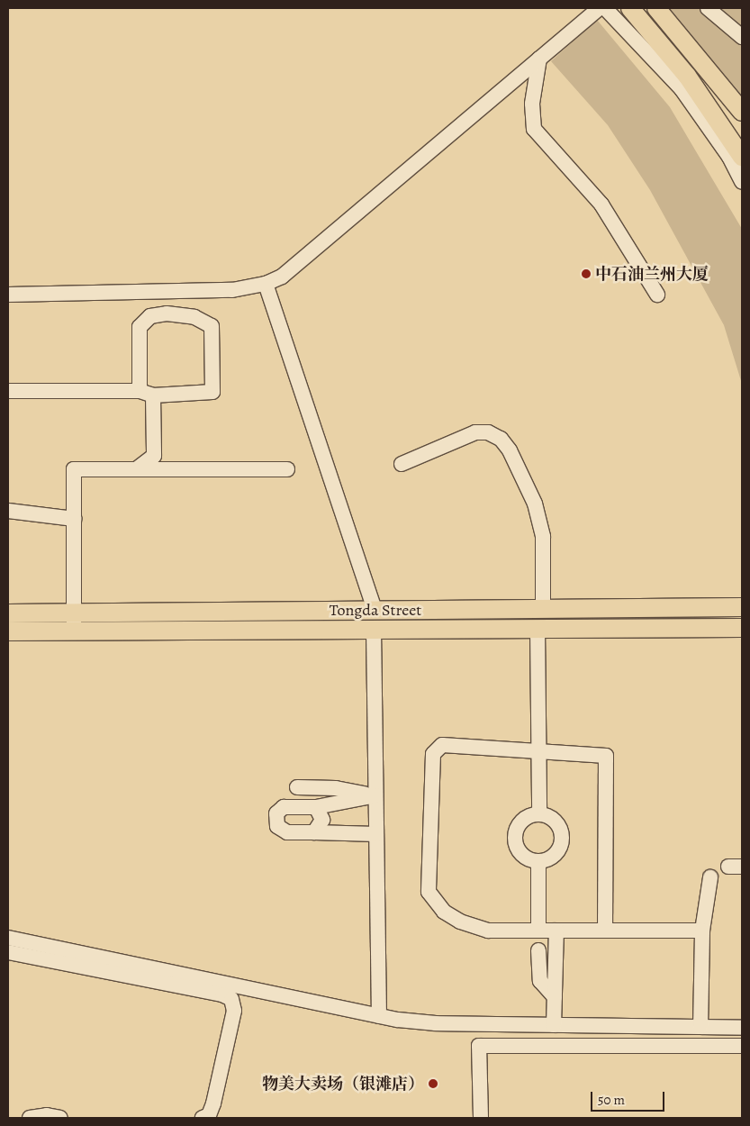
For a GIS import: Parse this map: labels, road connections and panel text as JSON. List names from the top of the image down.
{
  "streets": {
    "main road": ["Tongda Street"]
  },
  "places": ["中石油兰州大厦", "物美大卖场（银滩店）"],
  "scale_bar": "50 m"
}
